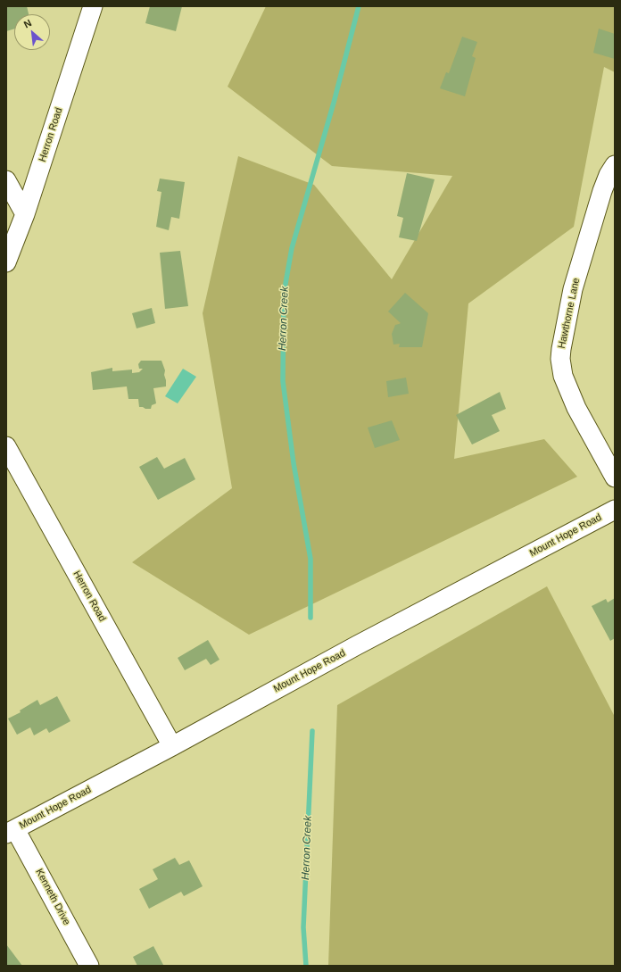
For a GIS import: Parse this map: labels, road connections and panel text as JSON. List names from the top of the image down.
{
  "streets": {
    "street": [
      "Herron Road",
      "Hawthorne Lane",
      "Mount Hope Road",
      "Kenneth Drive"
    ]
  },
  "crossings": [
    ["Herron Road", "Mount Hope Road"],
    ["Mount Hope Road", "Kenneth Drive"]
  ],
  "water": ["Herron Creek"],
  "north": "top left"
}
